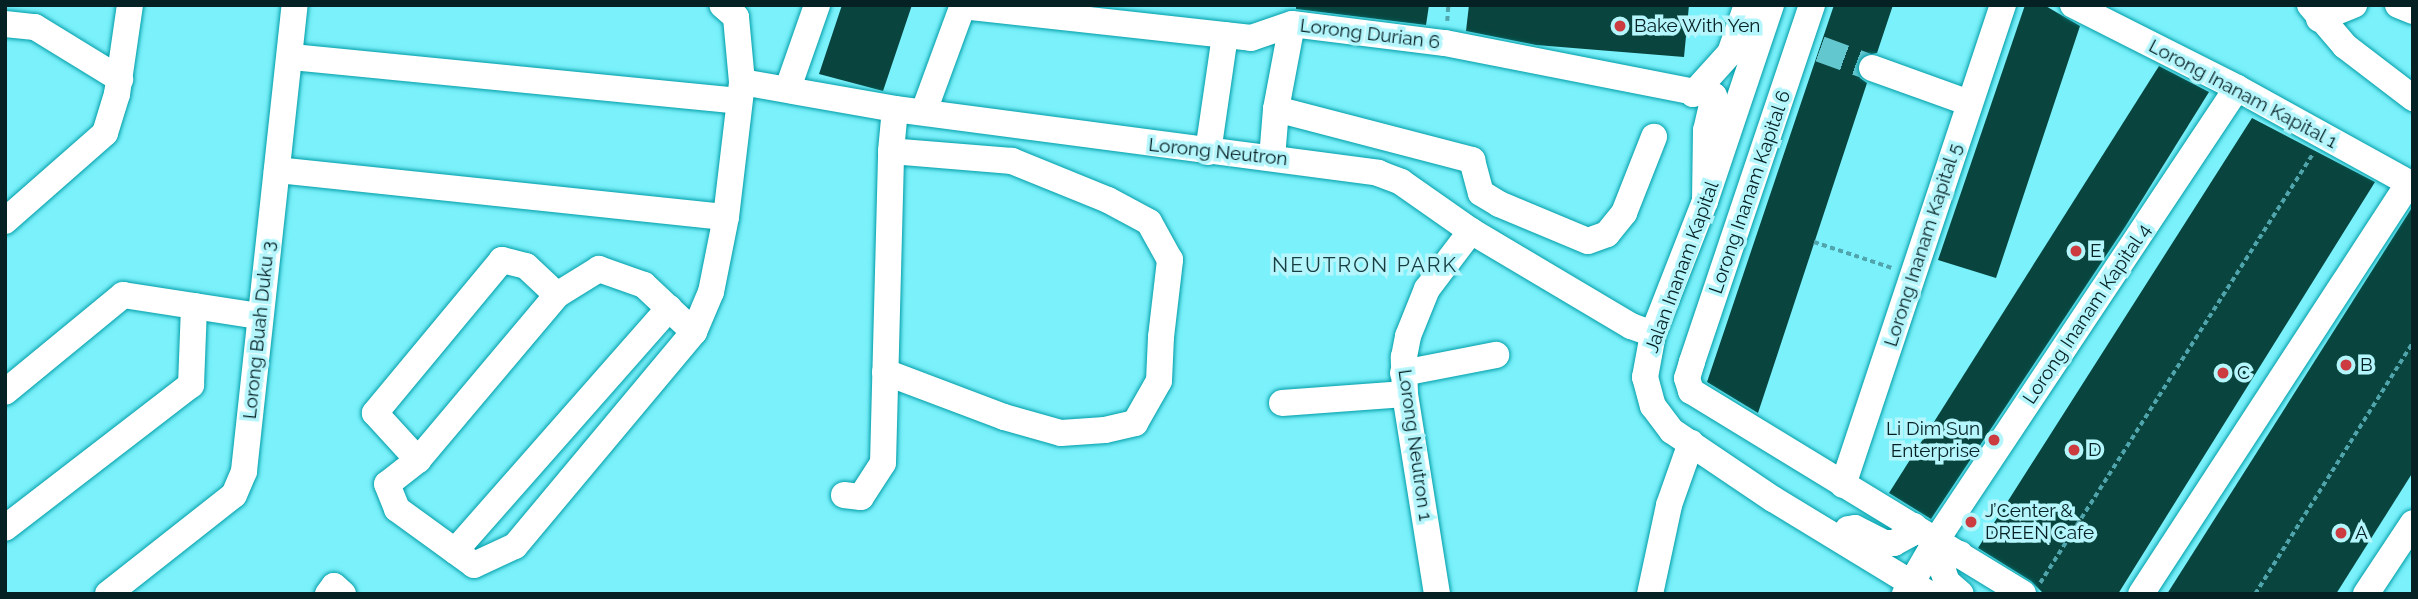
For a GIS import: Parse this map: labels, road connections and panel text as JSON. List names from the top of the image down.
{
  "streets": {
    "street": [
      "Lorong Durian 6",
      "Lorong Inanam Kapital 1",
      "Lorong Neutron",
      "Lorong Inanam Kapital 6",
      "Lorong Inanam Kapital 5",
      "Jalan Inanam Kapital",
      "Lorong Inanam Kapital 4",
      "Lorong Buah Duku 3",
      "Lorong Neutron 1"
    ]
  },
  "crossings": [
    ["Lorong Durian 6", "Jalan Inanam Kapital"],
    ["Lorong Inanam Kapital 1", "Lorong Inanam Kapital 4"],
    ["Lorong Neutron", "Jalan Inanam Kapital"],
    ["Lorong Neutron", "Lorong Buah Duku 3"],
    ["Lorong Neutron", "Lorong Neutron 1"],
    ["Lorong Inanam Kapital 6", "Lorong Inanam Kapital 5"],
    ["Jalan Inanam Kapital", "Lorong Inanam Kapital 4"]
  ],
  "districts": ["NEUTRON PARK"],
  "places": [
    "Bake With Yen",
    "E",
    "B",
    "C",
    "Li Dim Sun Enterprise",
    "D",
    "J’Center & DREEN Cafe",
    "A"
  ]
}
